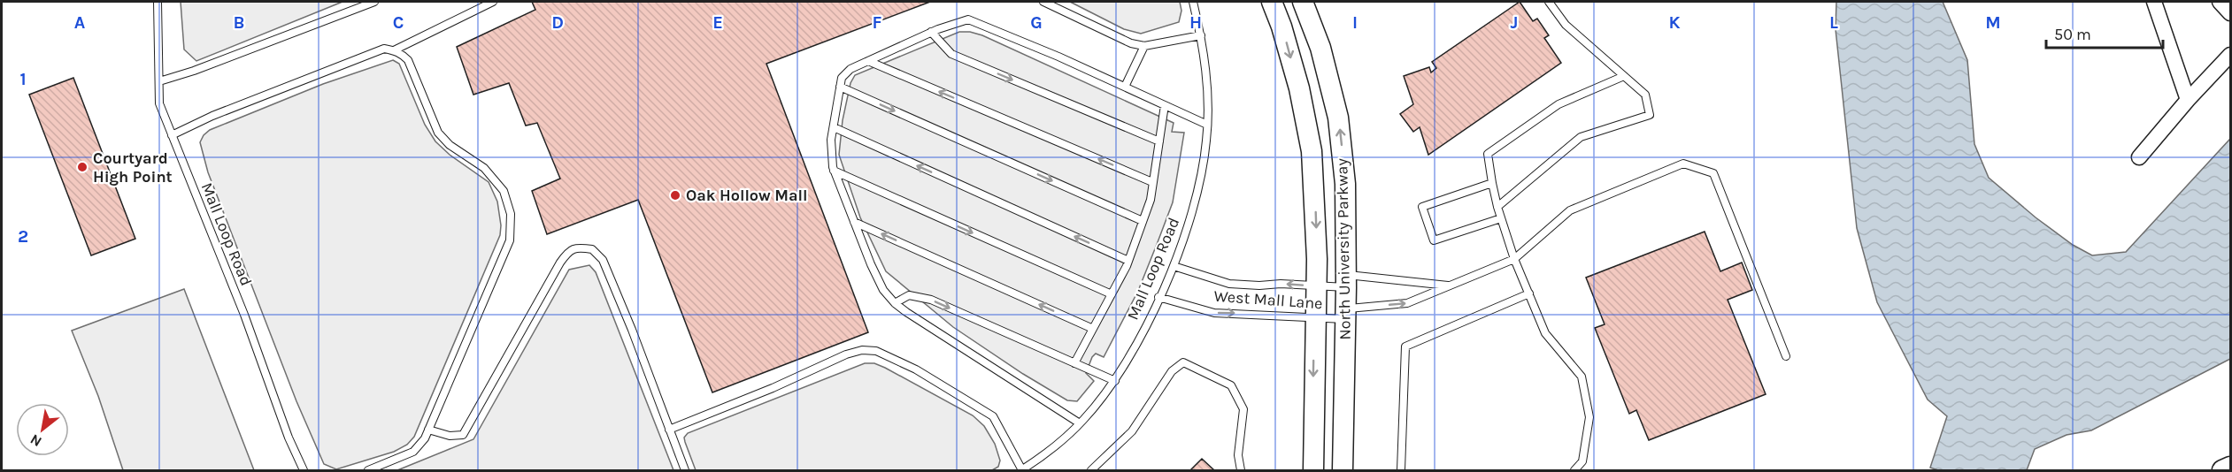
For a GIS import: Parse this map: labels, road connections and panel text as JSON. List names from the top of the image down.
{
  "streets": {
    "main road": ["North University Parkway"],
    "lane": ["Mall Loop Road", "West Mall Lane"]
  },
  "crossings": [
    ["Mall Loop Road", "West Mall Lane"],
    ["North University Parkway", "West Mall Lane"]
  ],
  "places": ["Courtyard High Point", "Oak Hollow Mall"],
  "scale_bar": "50 m",
  "north": "bottom left",
  "grid": {
    "columns": [
      "A",
      "B",
      "C",
      "D",
      "E",
      "F",
      "G",
      "H",
      "I",
      "J",
      "K",
      "L",
      "M"
    ],
    "rows": ["1", "2"]
  }
}
